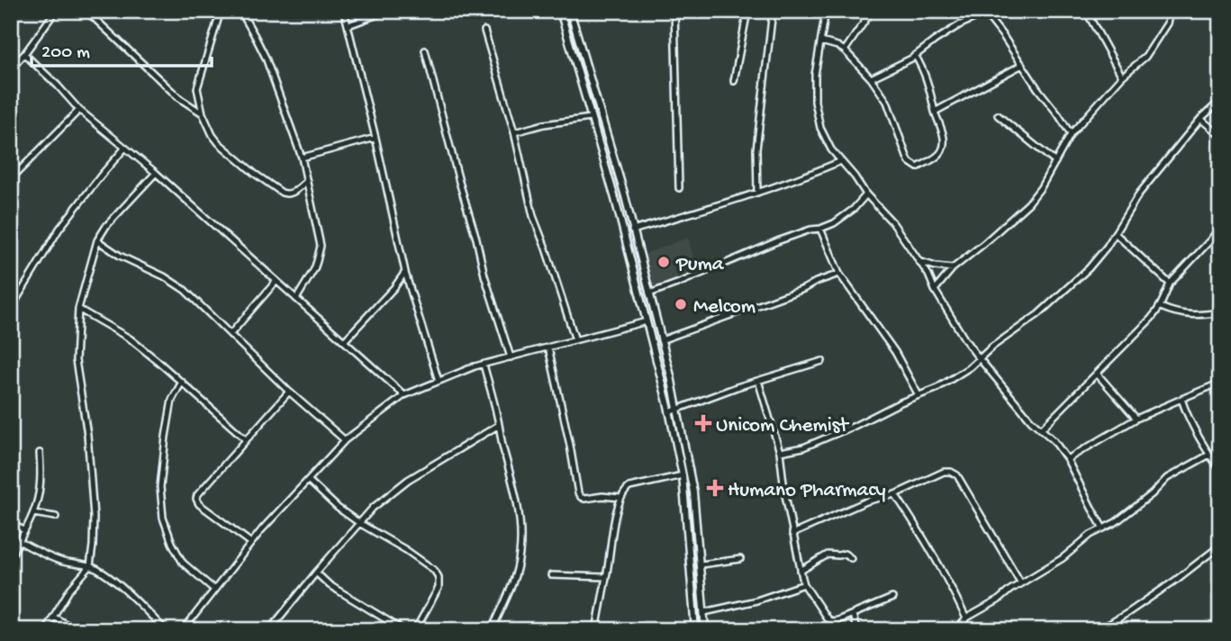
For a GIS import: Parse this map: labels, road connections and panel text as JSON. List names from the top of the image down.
{
  "places": {
    "other": ["Puma", "Melcom"],
    "health": ["Unicom Chemist", "Humano Pharmacy"]
  },
  "scale_bar": "200 m"
}
